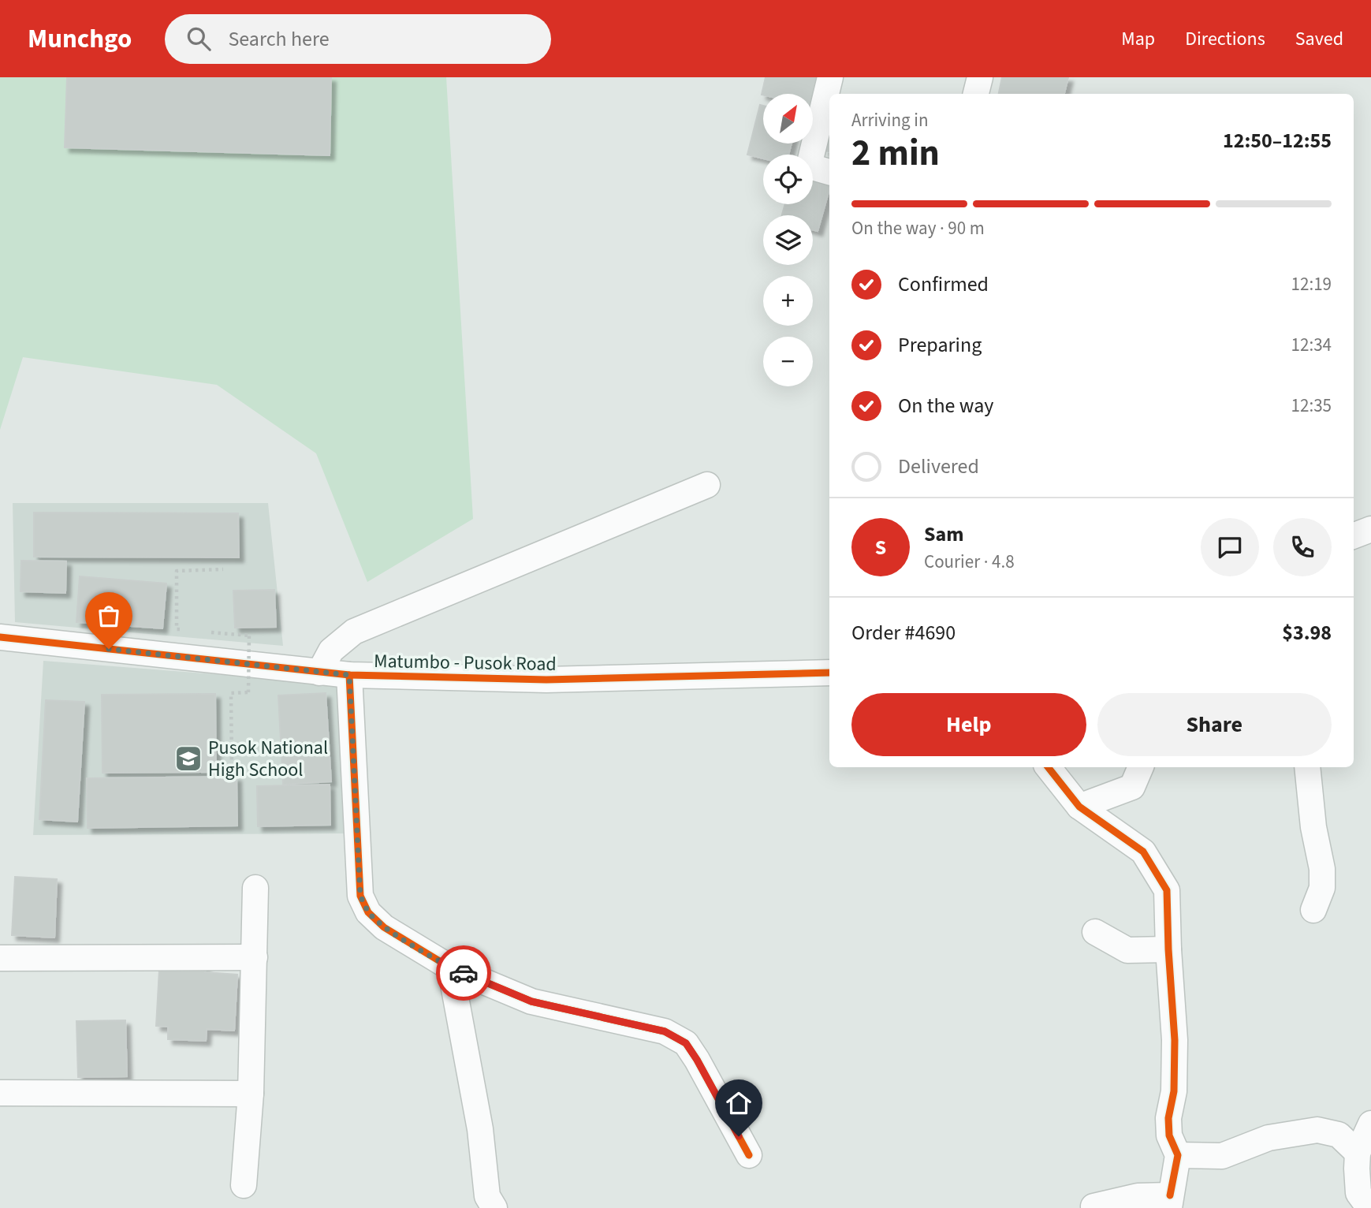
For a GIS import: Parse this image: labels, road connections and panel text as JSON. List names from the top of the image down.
{
  "streets": {
    "street": ["Matumbo - Pusok Road"]
  },
  "places": {
    "school or university": ["Pusok National High School"]
  },
  "north": "top right",
  "page": {
    "header": "Munchgo",
    "search": "Search here",
    "nav": ["Map", "Directions", "Saved"],
    "map_buttons": ["+", "−"],
    "heading": ["2 min", "Arriving in", "12:50–12:55"],
    "panel": [
      "Sam",
      "Courier · 4.8",
      "Order #4690",
      "$3.98"
    ],
    "bar": "On the way · 90 m",
    "list": [
      ["Confirmed", "12:19"],
      ["Preparing", "12:34"],
      ["On the way", "12:35"],
      "Delivered"
    ],
    "round": "S",
    "buttons": ["Help", "Share"]
  }
}
